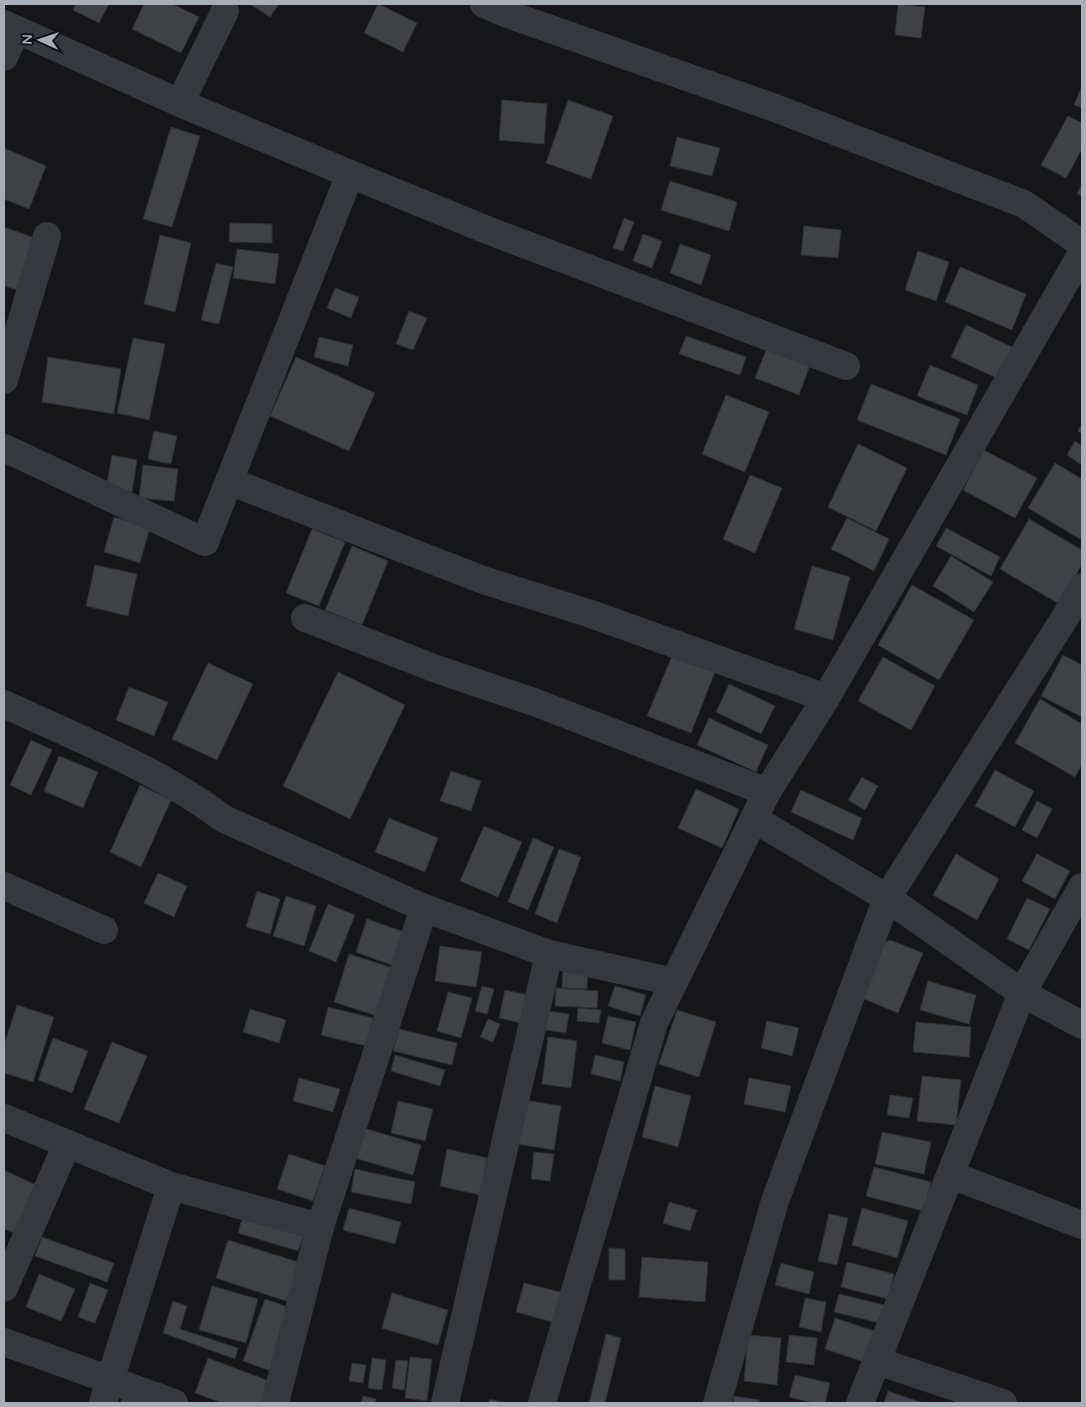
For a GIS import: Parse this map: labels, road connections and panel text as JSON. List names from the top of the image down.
{
  "north": "left"
}
